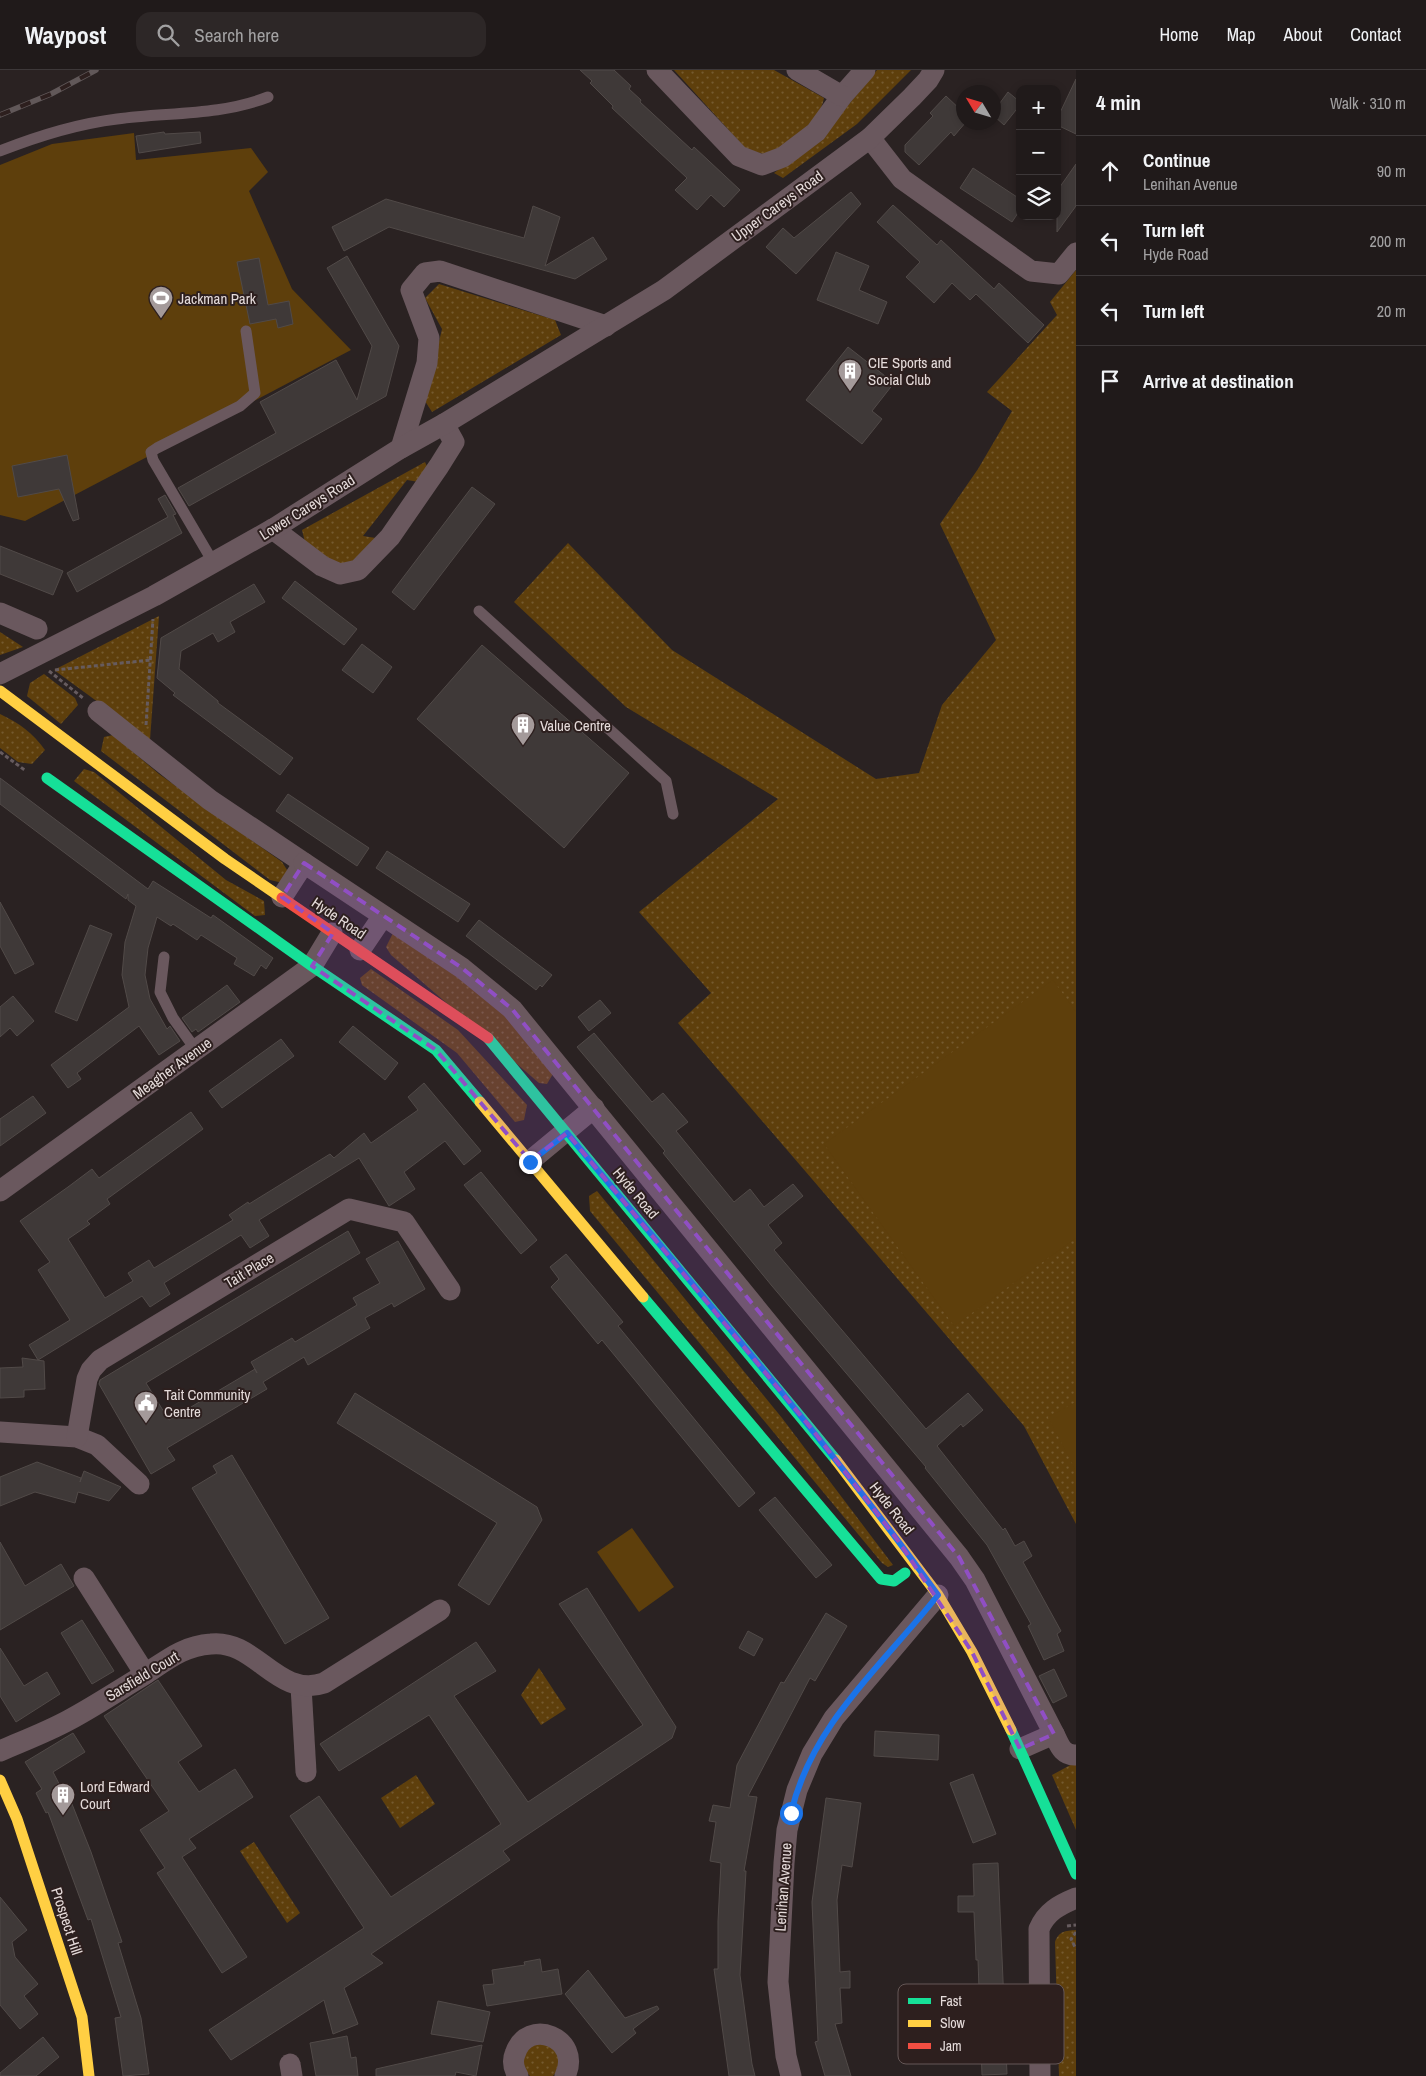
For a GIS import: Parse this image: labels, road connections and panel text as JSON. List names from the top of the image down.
{
  "streets": {
    "street": [
      "Upper Careys Road",
      "Lower Careys Road",
      "Hyde Road",
      "Meagher Avenue",
      "Tait Place",
      "Sarsfield Court",
      "Lenihan Avenue",
      "Prospect Hill"
    ]
  },
  "crossings": [
    ["Upper Careys Road", "Lower Careys Road"],
    ["Hyde Road", "Meagher Avenue"],
    ["Hyde Road", "Lenihan Avenue"]
  ],
  "places": {
    "sports": ["Jackman Park"],
    "building": ["CIE Sports and Social Club", "Value Centre", "Lord Edward Court"],
    "public building": ["Tait Community Centre"]
  },
  "legend": ["Fast", "Slow", "Jam"],
  "north": "top left",
  "page": {
    "header": "Waypost",
    "search": "Search here",
    "nav": [
      "Home",
      "Map",
      "About",
      "Contact"
    ],
    "heading": ["4 min", "Walk · 310 m"],
    "map_buttons": ["+", "−"],
    "list": [
      ["Continue", "Lenihan Avenue", "90 m"],
      ["Turn left", "Hyde Road", "200 m"],
      ["Turn left", "20 m"],
      "Arrive at destination"
    ]
  }
}
